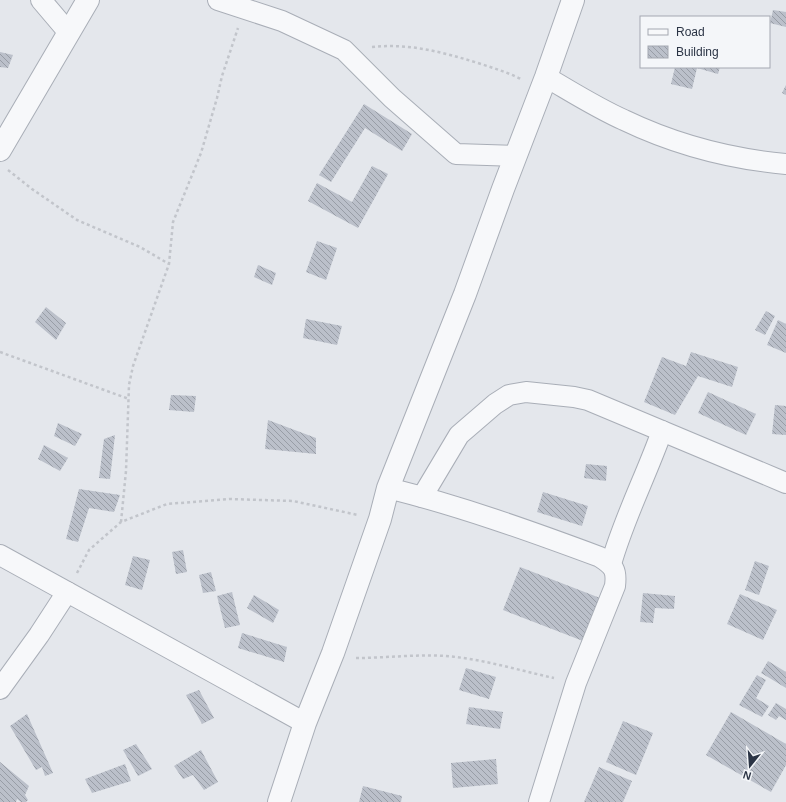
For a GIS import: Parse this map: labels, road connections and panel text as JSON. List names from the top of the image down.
{
  "legend": ["Road", "Building"],
  "north": "bottom"
}
